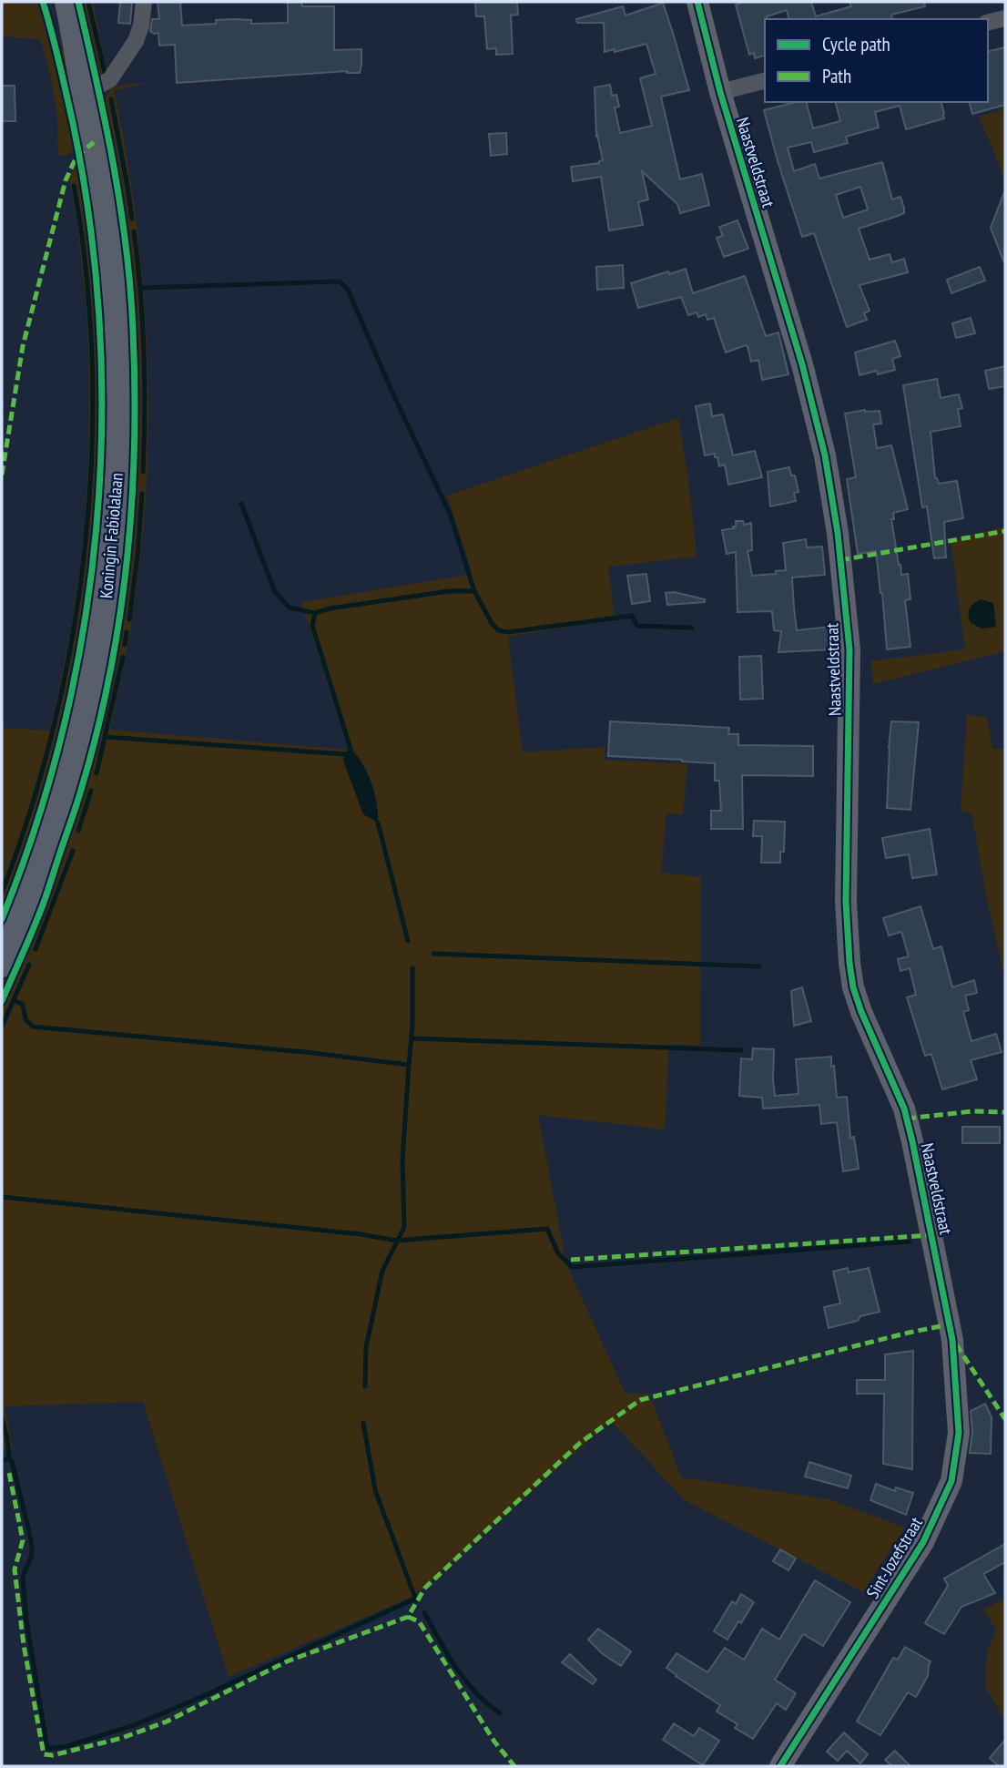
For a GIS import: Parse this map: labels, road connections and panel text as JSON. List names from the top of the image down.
{
  "streets": {
    "main road": ["Koningin Fabiolalaan"],
    "street": ["Naastveldstraat", "Sint-Jozefstraat"]
  },
  "crossings": [
    ["Naastveldstraat", "Sint-Jozefstraat"]
  ],
  "legend": ["Cycle path", "Path"]
}
